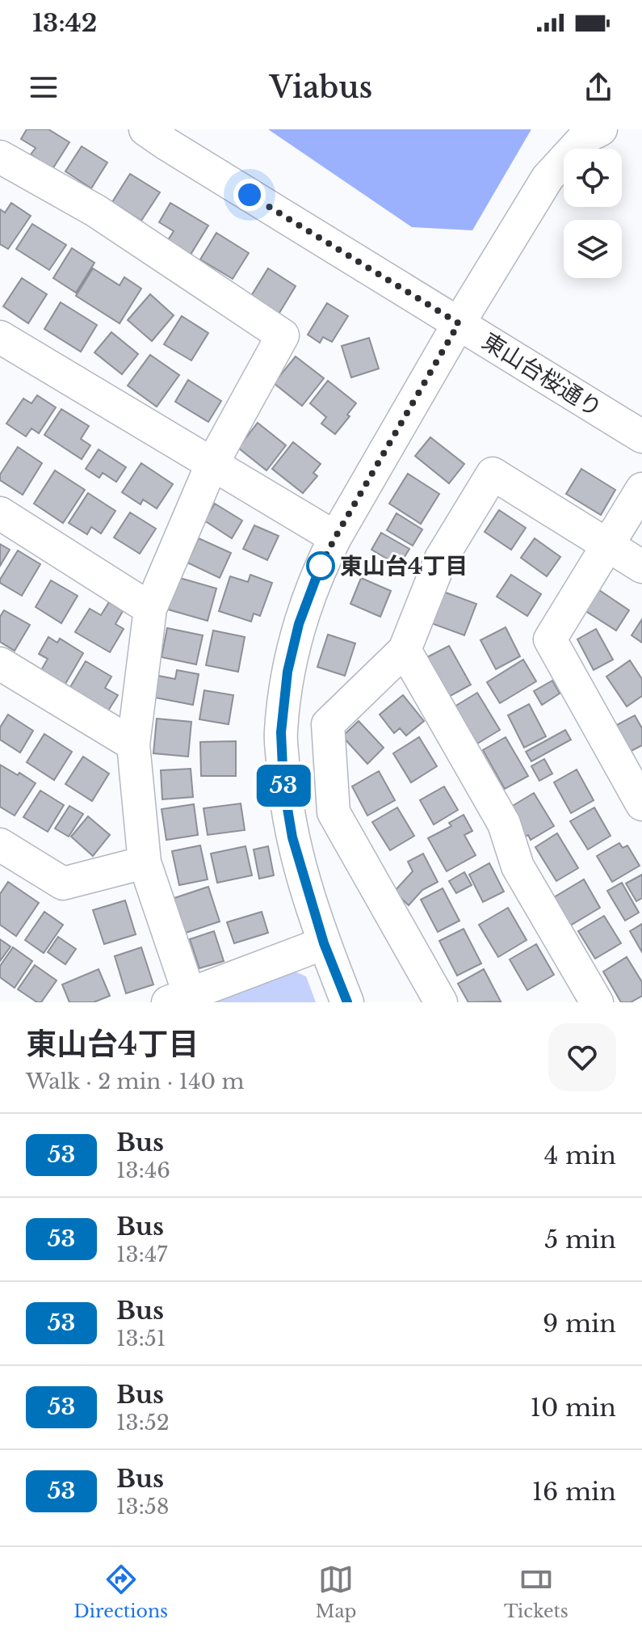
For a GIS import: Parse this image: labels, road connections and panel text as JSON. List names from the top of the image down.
{
  "streets": {
    "street": ["東山台桜通り"]
  },
  "places": ["東山台4丁目"],
  "lines": ["bus line 53"],
  "page": {
    "status": "13:42",
    "header": "Viabus",
    "on_map": "53",
    "heading": ["東山台4丁目", "Walk · 2 min · 140 m"],
    "list": [
      {
        "mark": "53",
        "name": "Bus",
        "note": "13:46",
        "value": "4 min"
      },
      {
        "mark": "53",
        "name": "Bus",
        "note": "13:47",
        "value": "5 min"
      },
      {
        "mark": "53",
        "name": "Bus",
        "note": "13:51",
        "value": "9 min"
      },
      {
        "mark": "53",
        "name": "Bus",
        "note": "13:52",
        "value": "10 min"
      },
      {
        "mark": "53",
        "name": "Bus",
        "note": "13:58",
        "value": "16 min"
      }
    ],
    "tabs": ["Directions", "Map", "Tickets"]
  }
}
